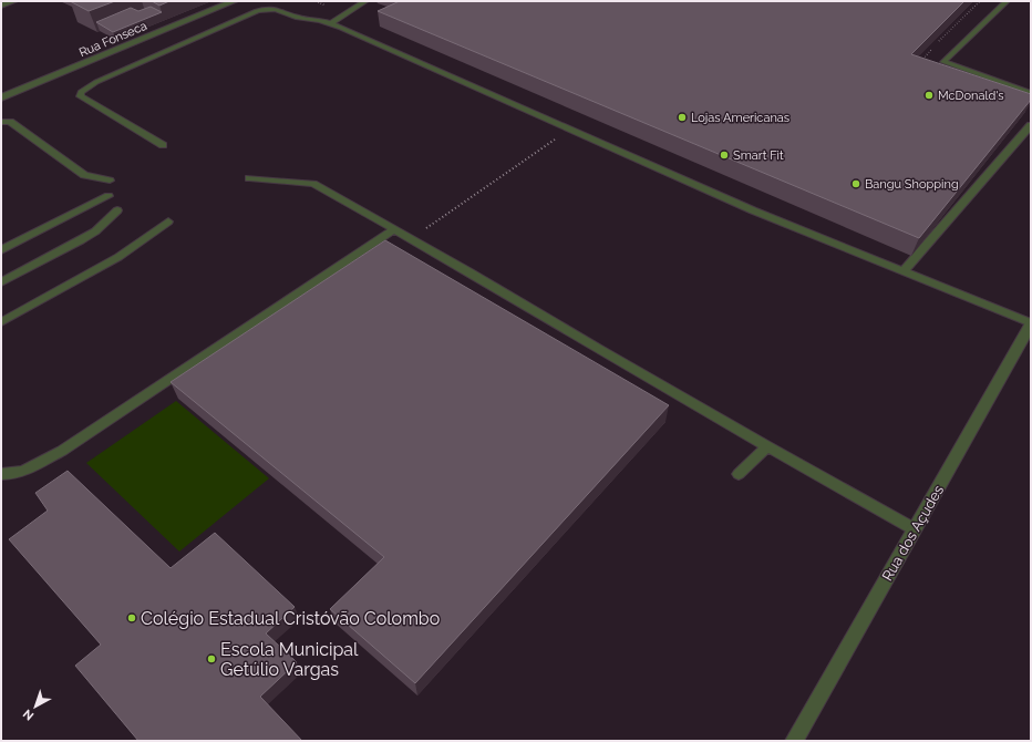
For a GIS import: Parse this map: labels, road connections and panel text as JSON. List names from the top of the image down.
{
  "streets": {
    "street": ["Rua Fonseca", "Rua dos Açudes"]
  },
  "places": [
    "McDonald's",
    "Lojas Americanas",
    "Smart Fit",
    "Bangu Shopping",
    "Colégio Estadual Cristóvão Colombo",
    "Escola Municipal Getúlio Vargas"
  ],
  "north": "bottom left"
}
